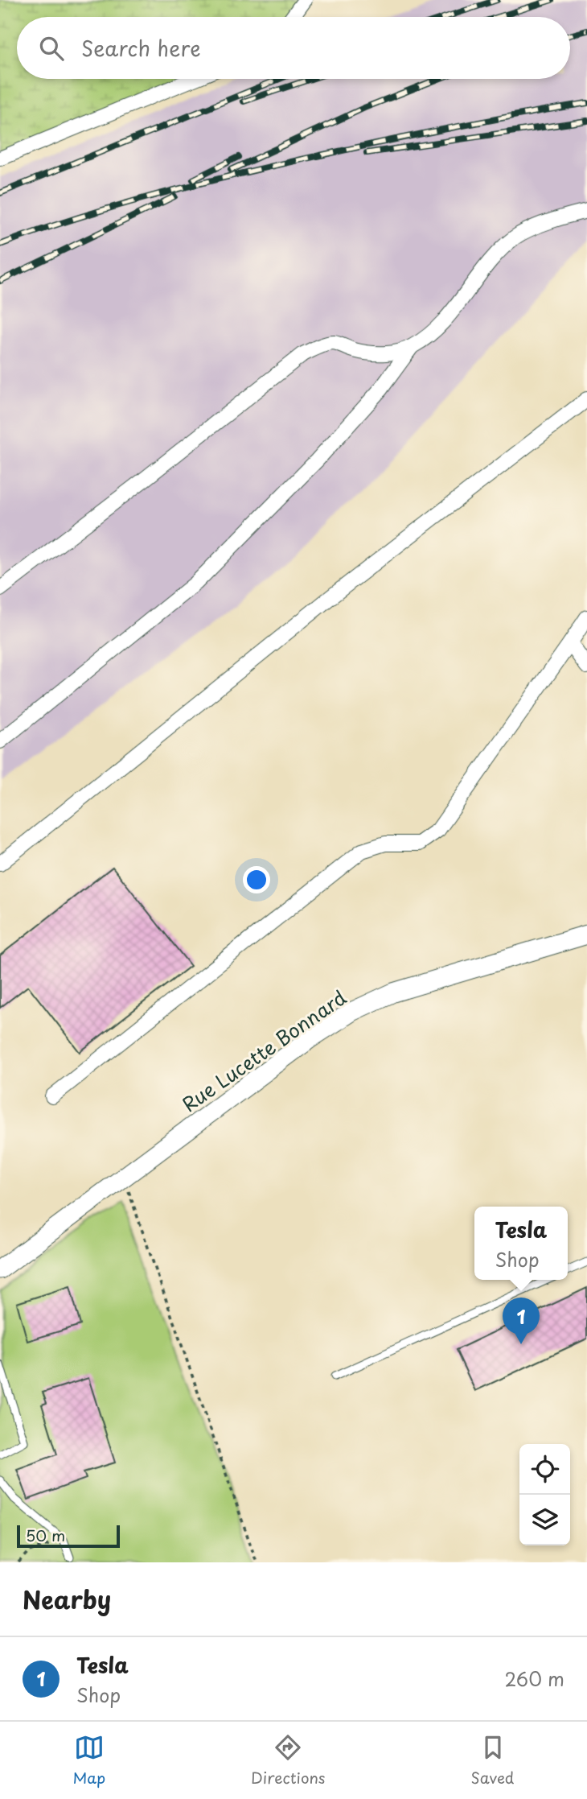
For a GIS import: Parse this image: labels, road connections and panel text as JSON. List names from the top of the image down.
{
  "streets": {
    "street": ["Rue Lucette Bonnard"]
  },
  "scale_bar": "50 m",
  "page": {
    "search": "Search here",
    "popup": ["Tesla", "Shop"],
    "pins": "1",
    "scale": "50 m",
    "heading": "Nearby",
    "list": [
      {
        "mark": "1",
        "name": "Tesla",
        "note": "Shop",
        "value": "260 m"
      }
    ],
    "nav": ["Map", "Directions", "Saved"]
  }
}
